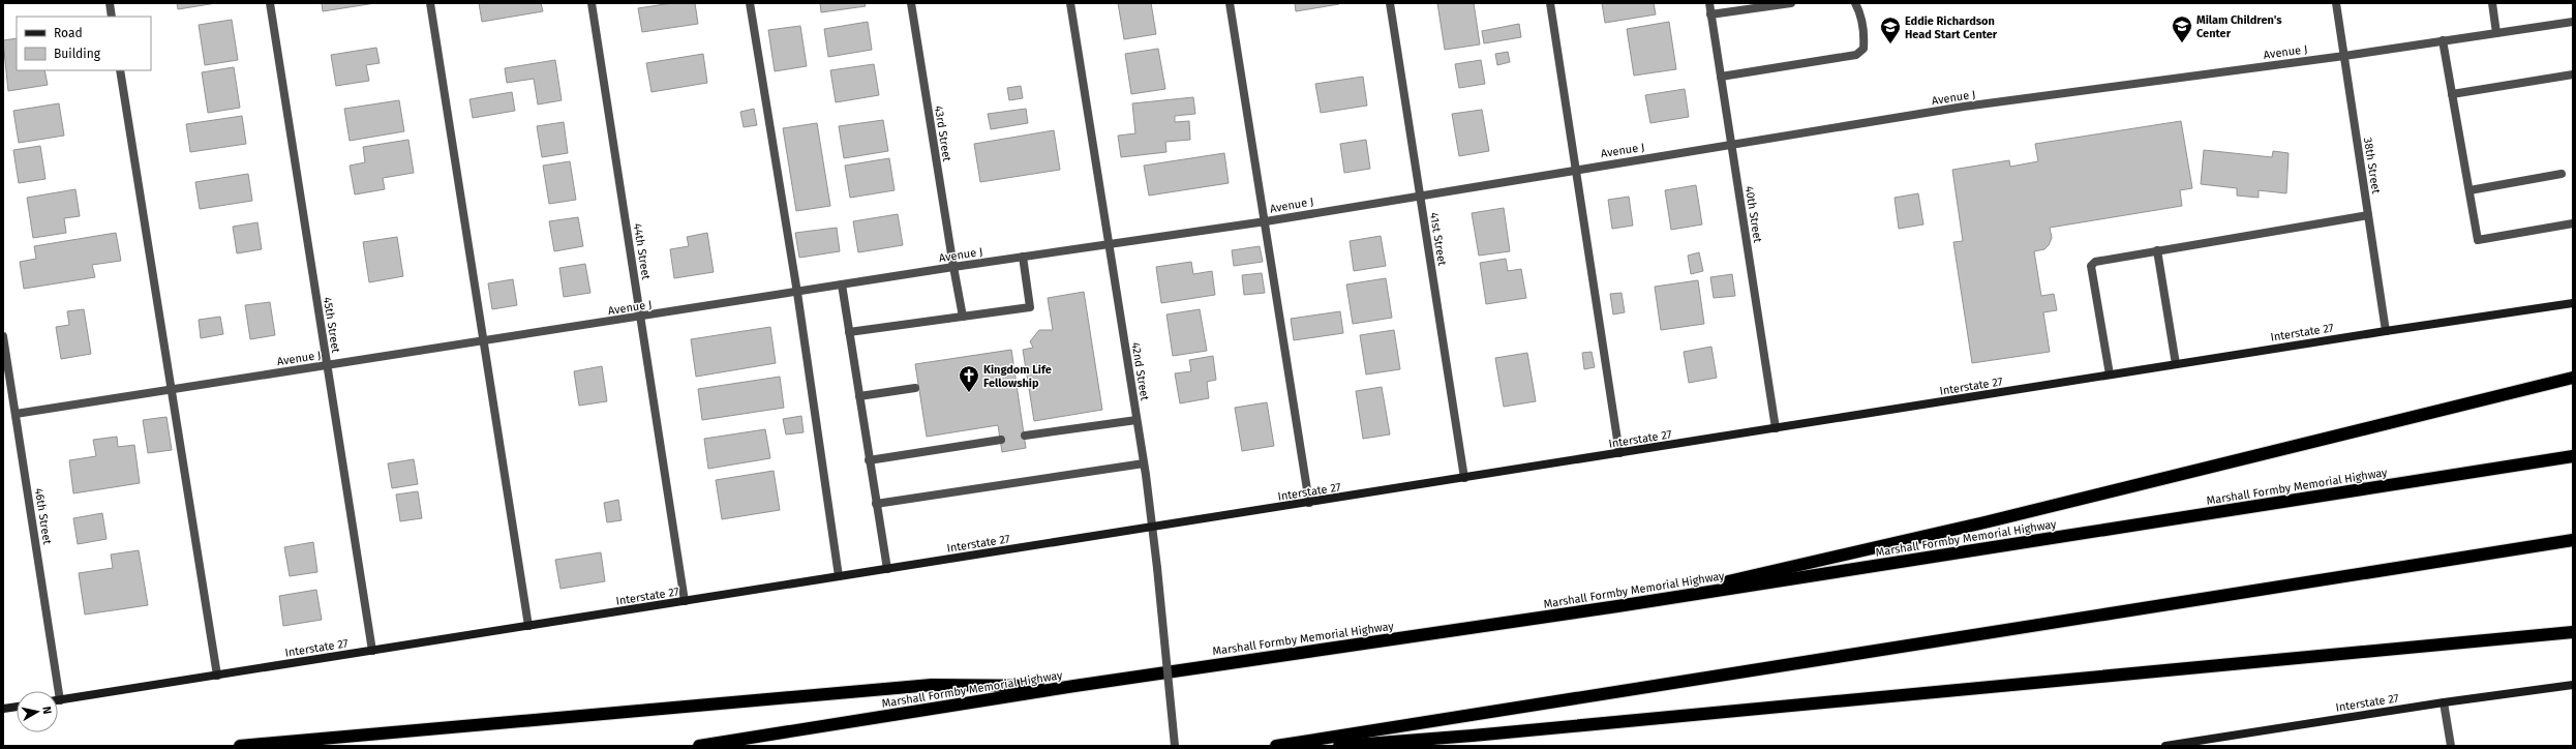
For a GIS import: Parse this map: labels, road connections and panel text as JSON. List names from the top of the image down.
{
  "streets": {
    "highway": ["Marshall Formby Memorial Highway"],
    "main road": ["Interstate 27"],
    "street": [
      "Avenue J",
      "43rd Street",
      "38th Street",
      "40th Street",
      "41st Street",
      "44th Street",
      "45th Street",
      "42nd Street",
      "46th Street"
    ]
  },
  "crossings": [
    ["Avenue J", "43rd Street"],
    ["Avenue J", "38th Street"],
    ["Avenue J", "40th Street"],
    ["Avenue J", "41st Street"],
    ["Avenue J", "44th Street"],
    ["Avenue J", "45th Street"],
    ["Avenue J", "42nd Street"],
    ["Avenue J", "46th Street"],
    ["38th Street", "Interstate 27"],
    ["40th Street", "Interstate 27"],
    ["41st Street", "Interstate 27"],
    ["44th Street", "Interstate 27"],
    ["45th Street", "Interstate 27"],
    ["Interstate 27", "42nd Street"],
    ["Interstate 27", "46th Street"]
  ],
  "places": {
    "school or university": ["Milam Children's Center", "Eddie Richardson Head Start Center"],
    "church": ["Kingdom Life Fellowship"]
  },
  "legend": ["Road", "Building"],
  "north": "right"
}
